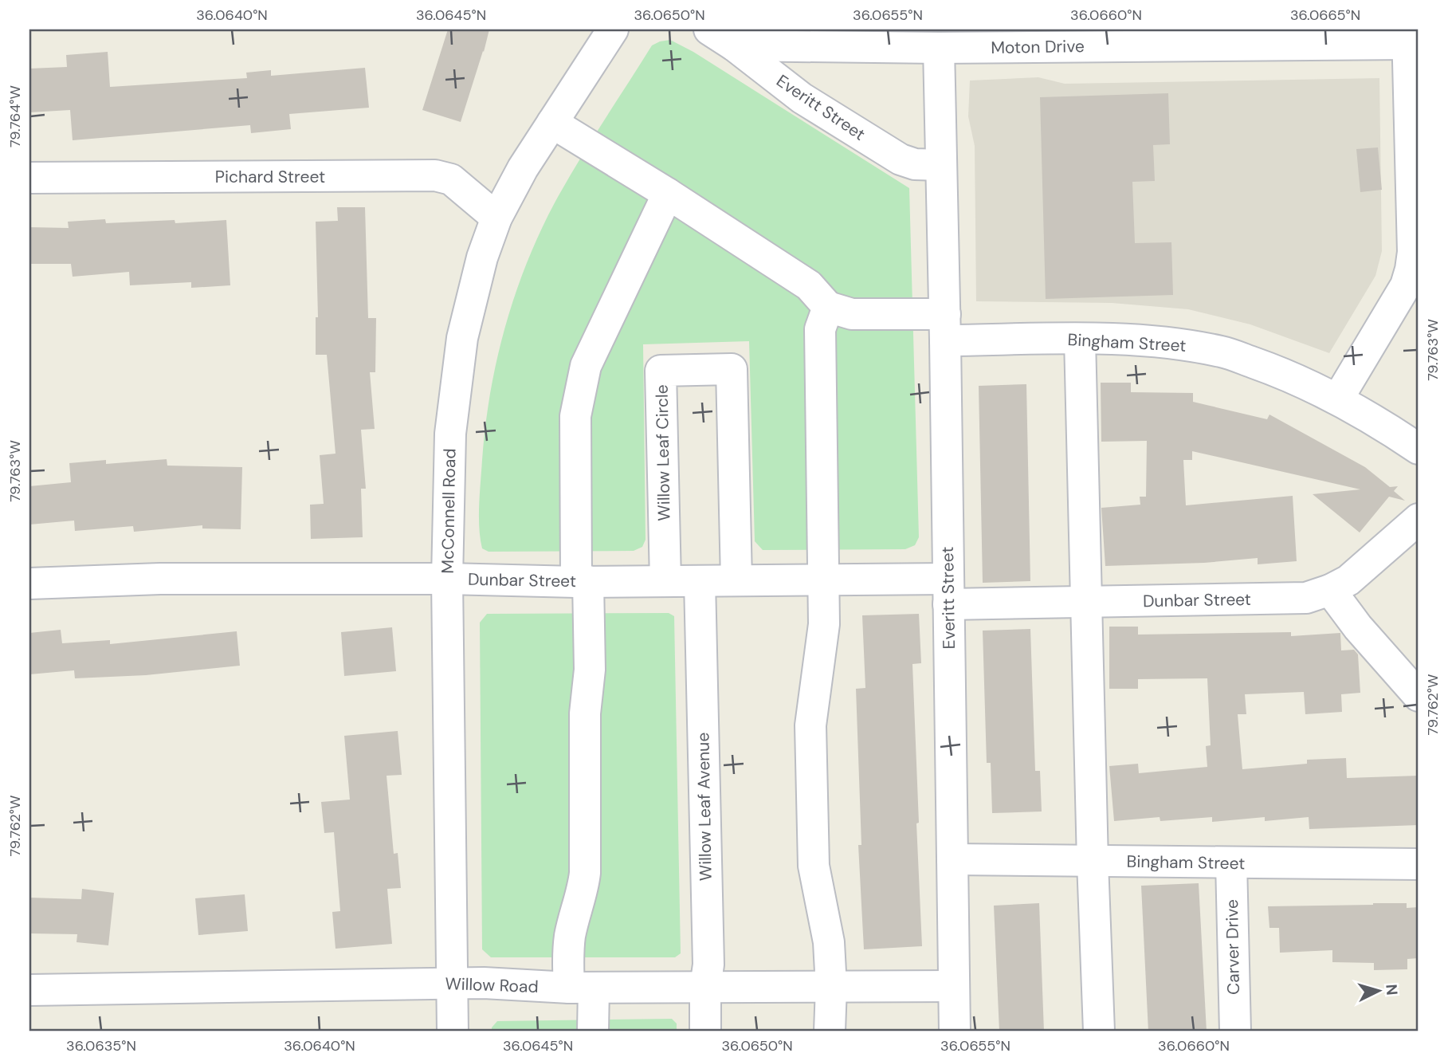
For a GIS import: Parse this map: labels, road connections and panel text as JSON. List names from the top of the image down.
{
  "streets": {
    "street": [
      "Moton Drive",
      "Everitt Street",
      "Pichard Street",
      "Bingham Street",
      "Willow Leaf Circle",
      "McConnell Road",
      "Dunbar Street",
      "Willow Leaf Avenue",
      "Carver Drive",
      "Willow Road"
    ]
  },
  "crossings": [
    ["Moton Drive", "Everitt Street"],
    ["Everitt Street", "Bingham Street"],
    ["Everitt Street", "Dunbar Street"],
    ["Everitt Street", "Willow Road"],
    ["Pichard Street", "McConnell Road"],
    ["Bingham Street", "Carver Drive"],
    ["Willow Leaf Circle", "Dunbar Street"],
    ["McConnell Road", "Dunbar Street"],
    ["McConnell Road", "Willow Road"],
    ["Dunbar Street", "Willow Leaf Avenue"],
    ["Willow Leaf Avenue", "Willow Road"]
  ],
  "north": "right",
  "coordinates": [
    "36.0640°N",
    "36.0645°N",
    "36.0650°N",
    "36.0655°N",
    "36.0660°N",
    "36.0665°N",
    "79.764°W",
    "79.763°W",
    "79.762°W",
    "36.0635°N"
  ]
}
